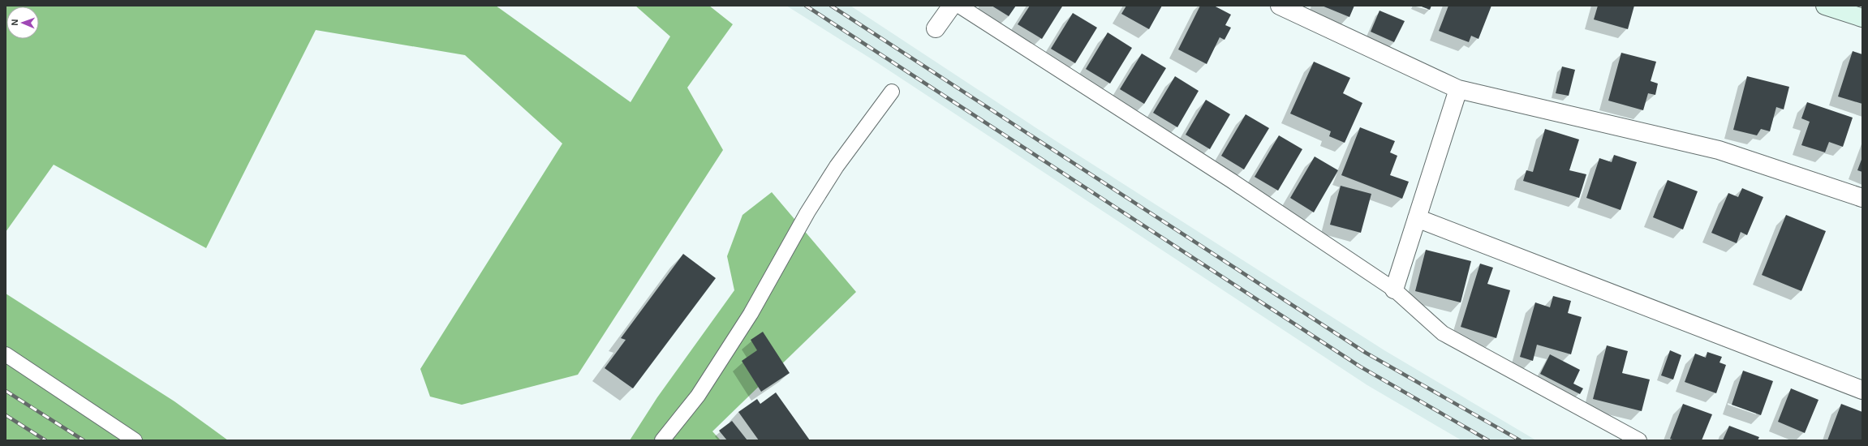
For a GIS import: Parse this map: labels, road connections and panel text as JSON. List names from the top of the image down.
{
  "north": "left"
}
